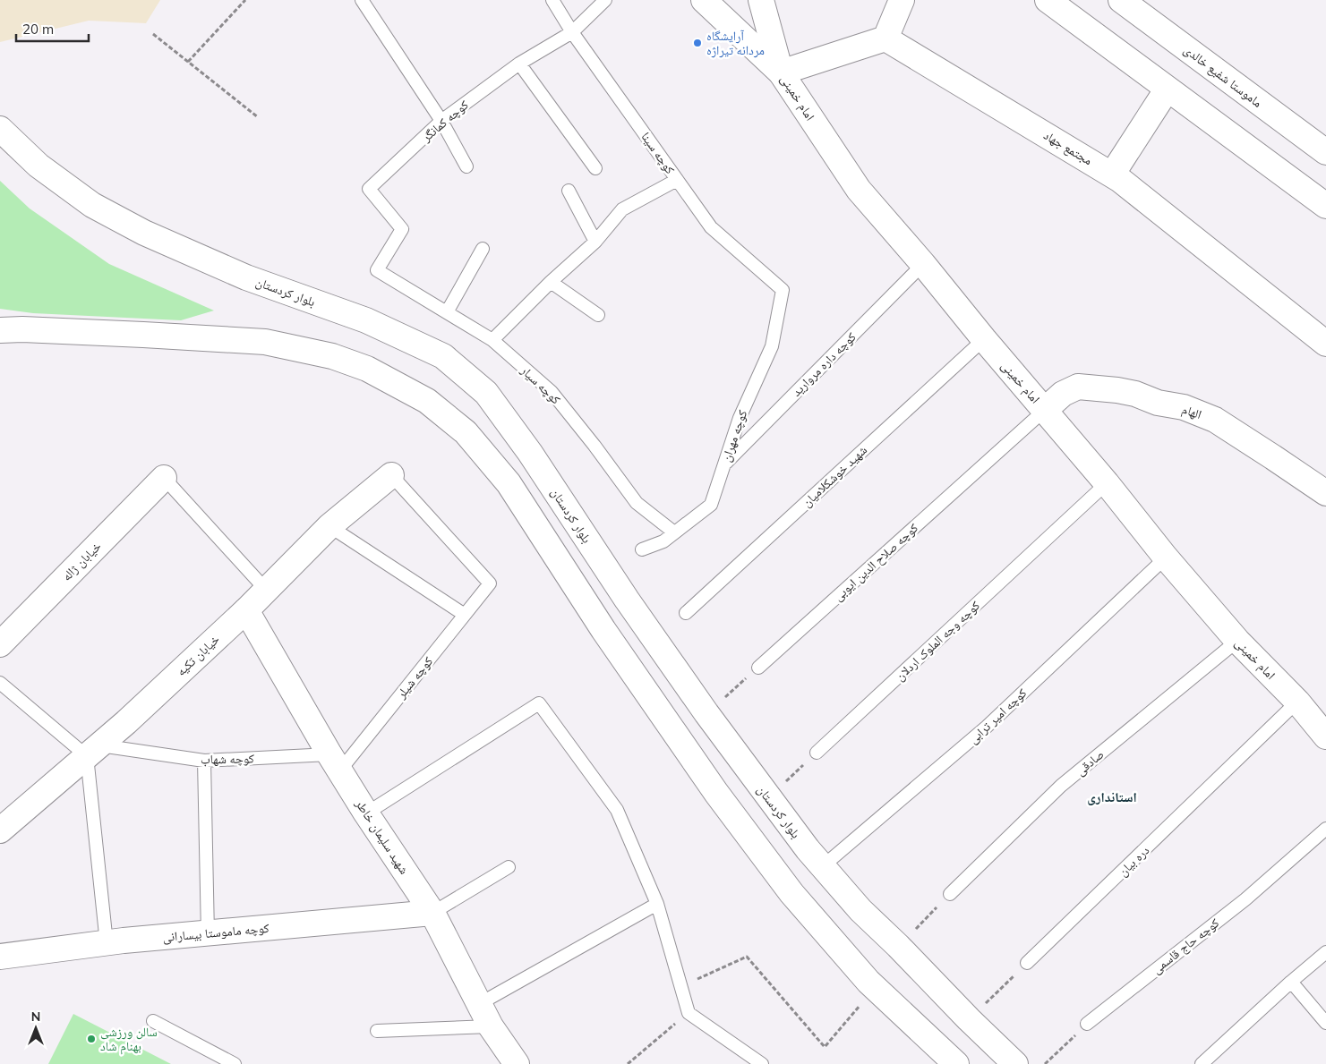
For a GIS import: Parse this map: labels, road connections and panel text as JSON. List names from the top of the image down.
{
  "streets": {
    "main road": [
      "ماموستا شفیع خالدی",
      "امام خمینی",
      "مجتمع جهاد",
      "بلوار کردستان",
      "الهام",
      "خیابان ژاله",
      "خیابان تکیه",
      "شهید سلیمان خاطر",
      "کوچه ماموستا بیسارانی"
    ],
    "lane": [
      "کوچه کمانگر",
      "کوچه سینا",
      "کوچه داره مروارید",
      "کوچه سیار",
      "کوچه مهران",
      "شهید خوشکلامیان",
      "کوچه صلاح الدین ایوبی",
      "کوچه وجه الملوک اردلان",
      "کوچه شیلر",
      "کوچه امیر ترابی",
      "کوچه شهاب",
      "صادقی",
      "دره بیان",
      "کوچه حاج قاسمی"
    ]
  },
  "crossings": [
    ["امام خمینی", "کوچه داره مروارید"],
    ["امام خمینی", "الهام"],
    ["امام خمینی", "شهید خوشکلامیان"],
    ["امام خمینی", "کوچه صلاح الدین ایوبی"],
    ["امام خمینی", "کوچه وجه الملوک اردلان"],
    ["امام خمینی", "کوچه امیر ترابی"],
    ["امام خمینی", "صادقی"],
    ["امام خمینی", "دره بیان"],
    ["کوچه کمانگر", "کوچه سینا"],
    ["کوچه کمانگر", "کوچه سیار"],
    ["کوچه سینا", "کوچه مهران"],
    ["بلوار کردستان", "کوچه امیر ترابی"],
    ["کوچه داره مروارید", "کوچه مهران"],
    ["کوچه سیار", "کوچه مهران"],
    ["الهام", "کوچه صلاح الدین ایوبی"],
    ["خیابان تکیه", "کوچه شیلر"],
    ["خیابان تکیه", "کوچه شهاب"],
    ["خیابان تکیه", "شهید سلیمان خاطر"],
    ["کوچه شیلر", "کوچه شهاب"],
    ["کوچه شیلر", "شهید سلیمان خاطر"],
    ["کوچه شهاب", "شهید سلیمان خاطر"],
    ["شهید سلیمان خاطر", "کوچه ماموستا بیسارانی"]
  ],
  "districts": ["استانداری"],
  "places": ["آرایشگاه مردانه تیراژه", "سالن ورزشی بهنام شاد"],
  "scale_bar": "20 m",
  "north": "top"
}
